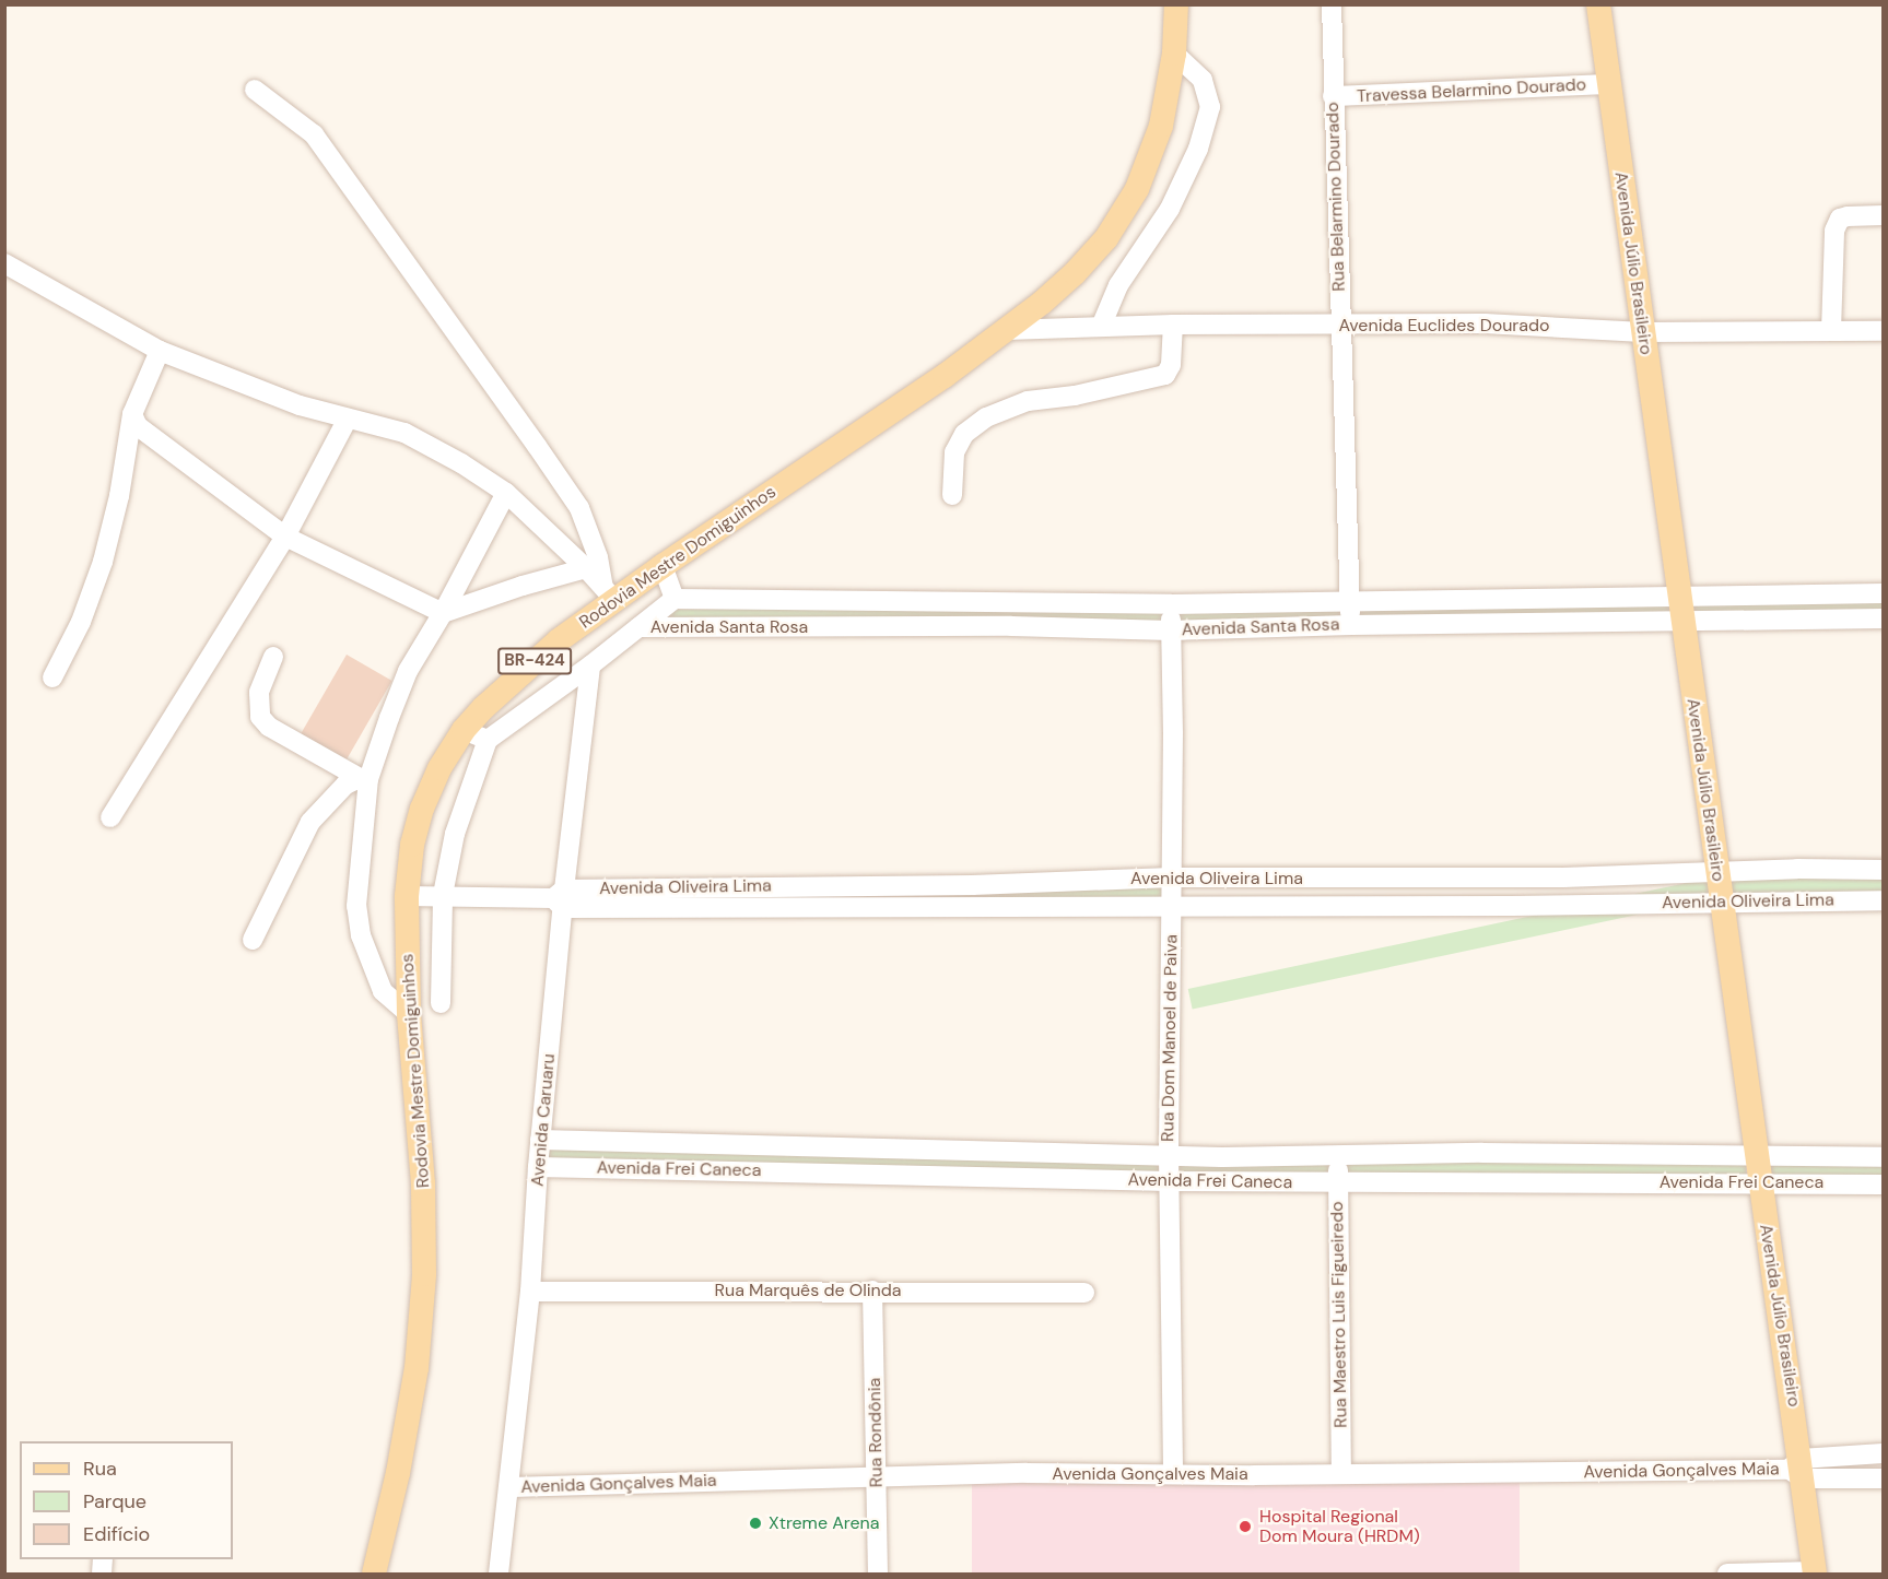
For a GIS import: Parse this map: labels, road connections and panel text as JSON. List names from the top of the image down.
{
  "streets": {
    "main road": ["Avenida Júlio Brasileiro", "Rodovia Mestre Domiguinhos", "BR-424"],
    "street": [
      "Travessa Belarmino Dourado",
      "Rua Belarmino Dourado",
      "Avenida Euclides Dourado",
      "Avenida Santa Rosa",
      "Avenida Oliveira Lima",
      "Rua Dom Manoel de Paiva",
      "Avenida Caruaru",
      "Avenida Frei Caneca",
      "Rua Marquês de Olinda",
      "Rua Maestro Luis Figueiredo",
      "Rua Rondônia",
      "Avenida Gonçalves Maia"
    ]
  },
  "crossings": [
    ["Travessa Belarmino Dourado", "Rua Belarmino Dourado"],
    ["Travessa Belarmino Dourado", "Avenida Júlio Brasileiro"],
    ["Rua Belarmino Dourado", "Avenida Euclides Dourado"],
    ["Rua Belarmino Dourado", "Avenida Santa Rosa"],
    ["Avenida Júlio Brasileiro", "Avenida Euclides Dourado"],
    ["Avenida Júlio Brasileiro", "Avenida Santa Rosa"],
    ["Avenida Júlio Brasileiro", "Avenida Oliveira Lima"],
    ["Avenida Júlio Brasileiro", "Avenida Frei Caneca"],
    ["Avenida Júlio Brasileiro", "Avenida Gonçalves Maia"],
    ["Avenida Euclides Dourado", "Rodovia Mestre Domiguinhos"],
    ["Rodovia Mestre Domiguinhos", "Avenida Oliveira Lima"],
    ["Avenida Santa Rosa", "Rua Dom Manoel de Paiva"],
    ["Avenida Oliveira Lima", "Rua Dom Manoel de Paiva"],
    ["Avenida Oliveira Lima", "Avenida Caruaru"],
    ["Rua Dom Manoel de Paiva", "Avenida Frei Caneca"],
    ["Rua Dom Manoel de Paiva", "Avenida Gonçalves Maia"],
    ["Avenida Caruaru", "Avenida Frei Caneca"],
    ["Avenida Caruaru", "Rua Marquês de Olinda"],
    ["Avenida Caruaru", "Avenida Gonçalves Maia"],
    ["Avenida Frei Caneca", "Rua Maestro Luis Figueiredo"],
    ["Rua Marquês de Olinda", "Rua Rondônia"],
    ["Rua Maestro Luis Figueiredo", "Avenida Gonçalves Maia"],
    ["Rua Rondônia", "Avenida Gonçalves Maia"]
  ],
  "places": ["Xtreme Arena", "Hospital Regional Dom Moura (HRDM)"],
  "legend": ["Rua", "Parque", "Edifício"]
}
